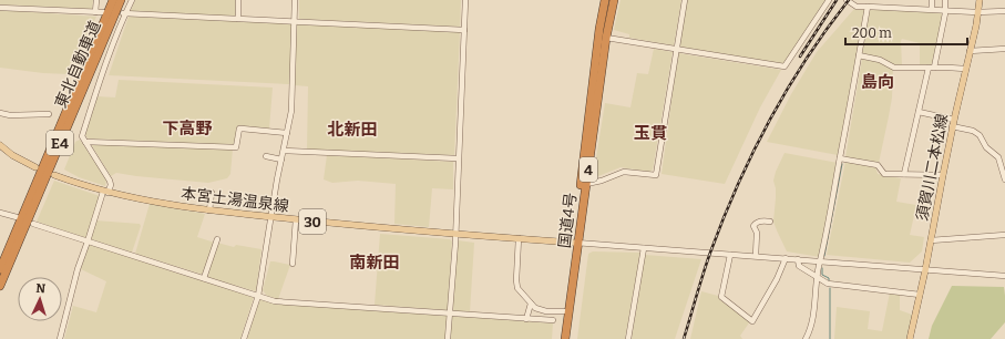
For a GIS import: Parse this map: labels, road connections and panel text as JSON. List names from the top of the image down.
{
  "streets": {
    "highway": [
      "東北自動車道",
      "E4",
      "4",
      "国道4号"
    ],
    "main road": ["須賀川二本松線", "本宮土湯温泉線", "30"]
  },
  "crossings": [
    ["本宮土湯温泉線", "国道4号"]
  ],
  "districts": [
    "島向",
    "下高野",
    "北新田",
    "玉貫",
    "南新田"
  ],
  "scale_bar": "200 m",
  "north": "top"
}
